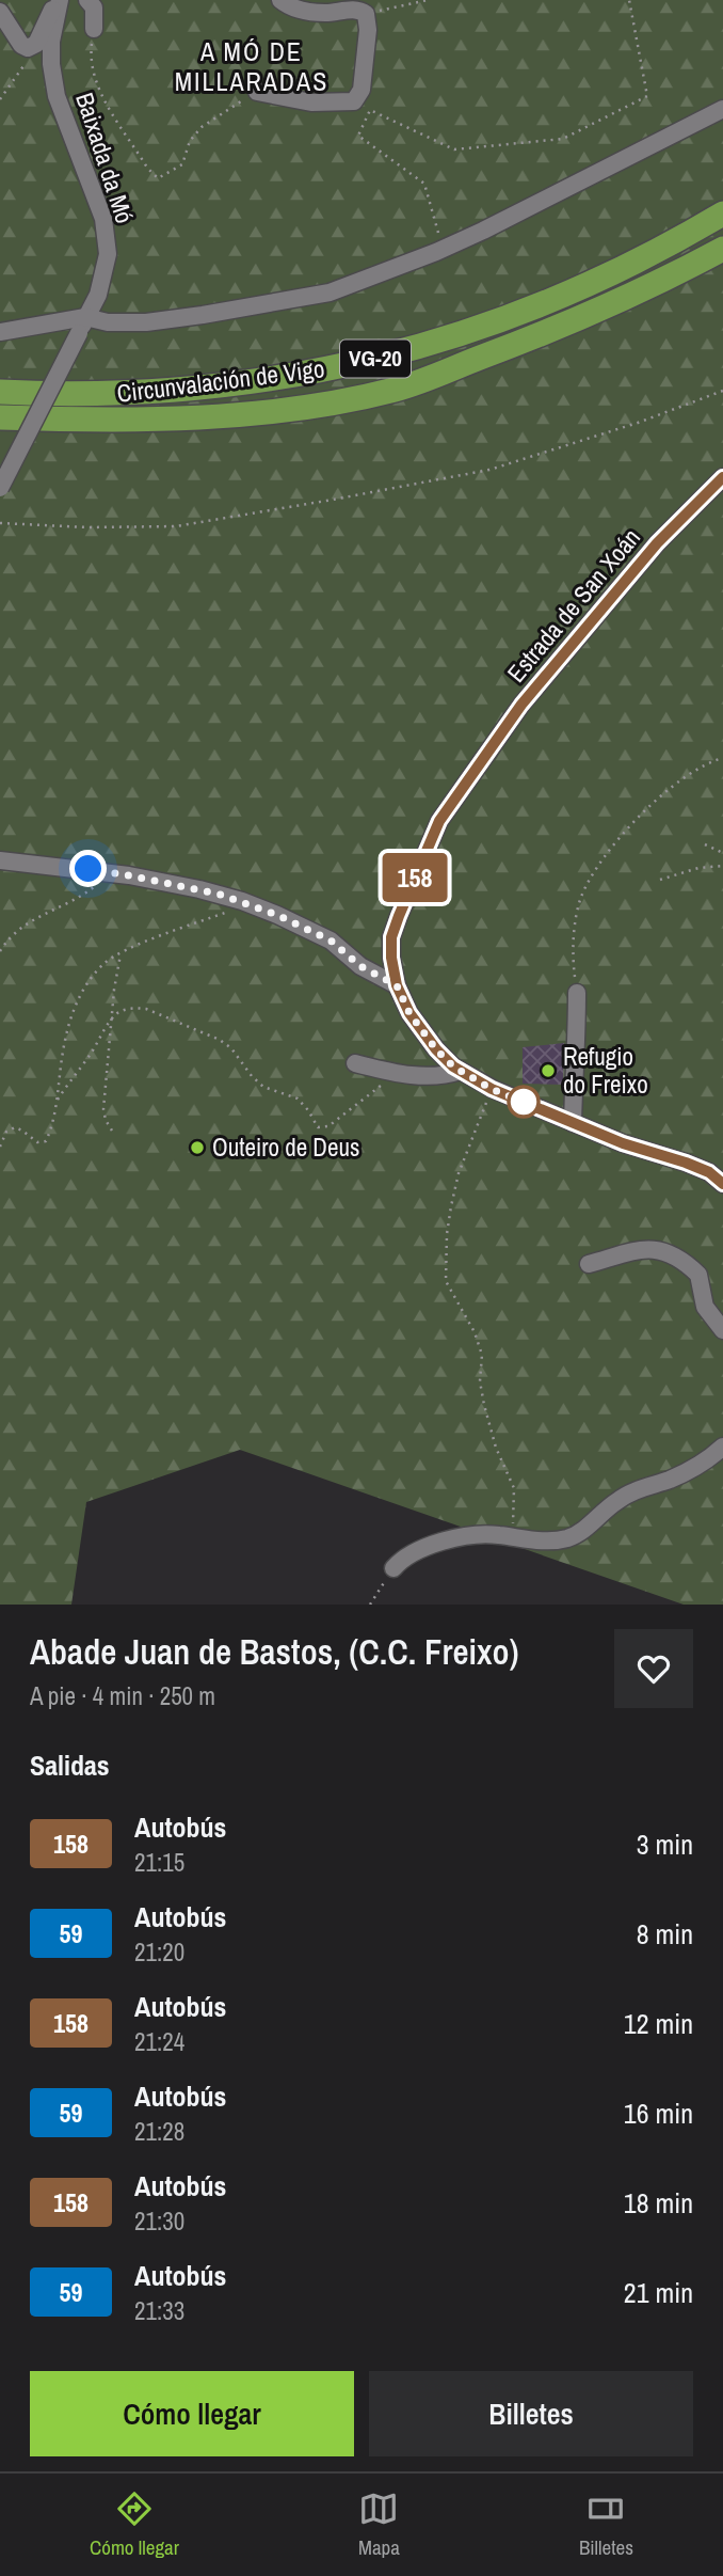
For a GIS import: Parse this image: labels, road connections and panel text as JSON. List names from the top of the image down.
{
  "streets": {
    "highway": ["VG-20", "Circunvalación de Vigo"],
    "street": ["Baixada da Mó", "Estrada de San Xoán"]
  },
  "districts": ["A MÓ DE MILLARADAS"],
  "places": ["Refugio do Freixo", "Outeiro de Deus"],
  "lines": ["bus line 158"],
  "page": {
    "on_map": "158",
    "heading": [
      ["Abade Juan de Bastos, (C.C. Freixo)", "A pie · 4 min · 250 m"],
      "Salidas"
    ],
    "list": [
      {
        "mark": "158",
        "name": "Autobús",
        "note": "21:15",
        "value": "3 min"
      },
      {
        "mark": "59",
        "name": "Autobús",
        "note": "21:20",
        "value": "8 min"
      },
      {
        "mark": "158",
        "name": "Autobús",
        "note": "21:24",
        "value": "12 min"
      },
      {
        "mark": "59",
        "name": "Autobús",
        "note": "21:28",
        "value": "16 min"
      },
      {
        "mark": "158",
        "name": "Autobús",
        "note": "21:30",
        "value": "18 min"
      },
      {
        "mark": "59",
        "name": "Autobús",
        "note": "21:33",
        "value": "21 min"
      }
    ],
    "buttons": ["Cómo llegar", "Billetes"],
    "tabs": ["Cómo llegar", "Mapa", "Billetes"]
  }
}
